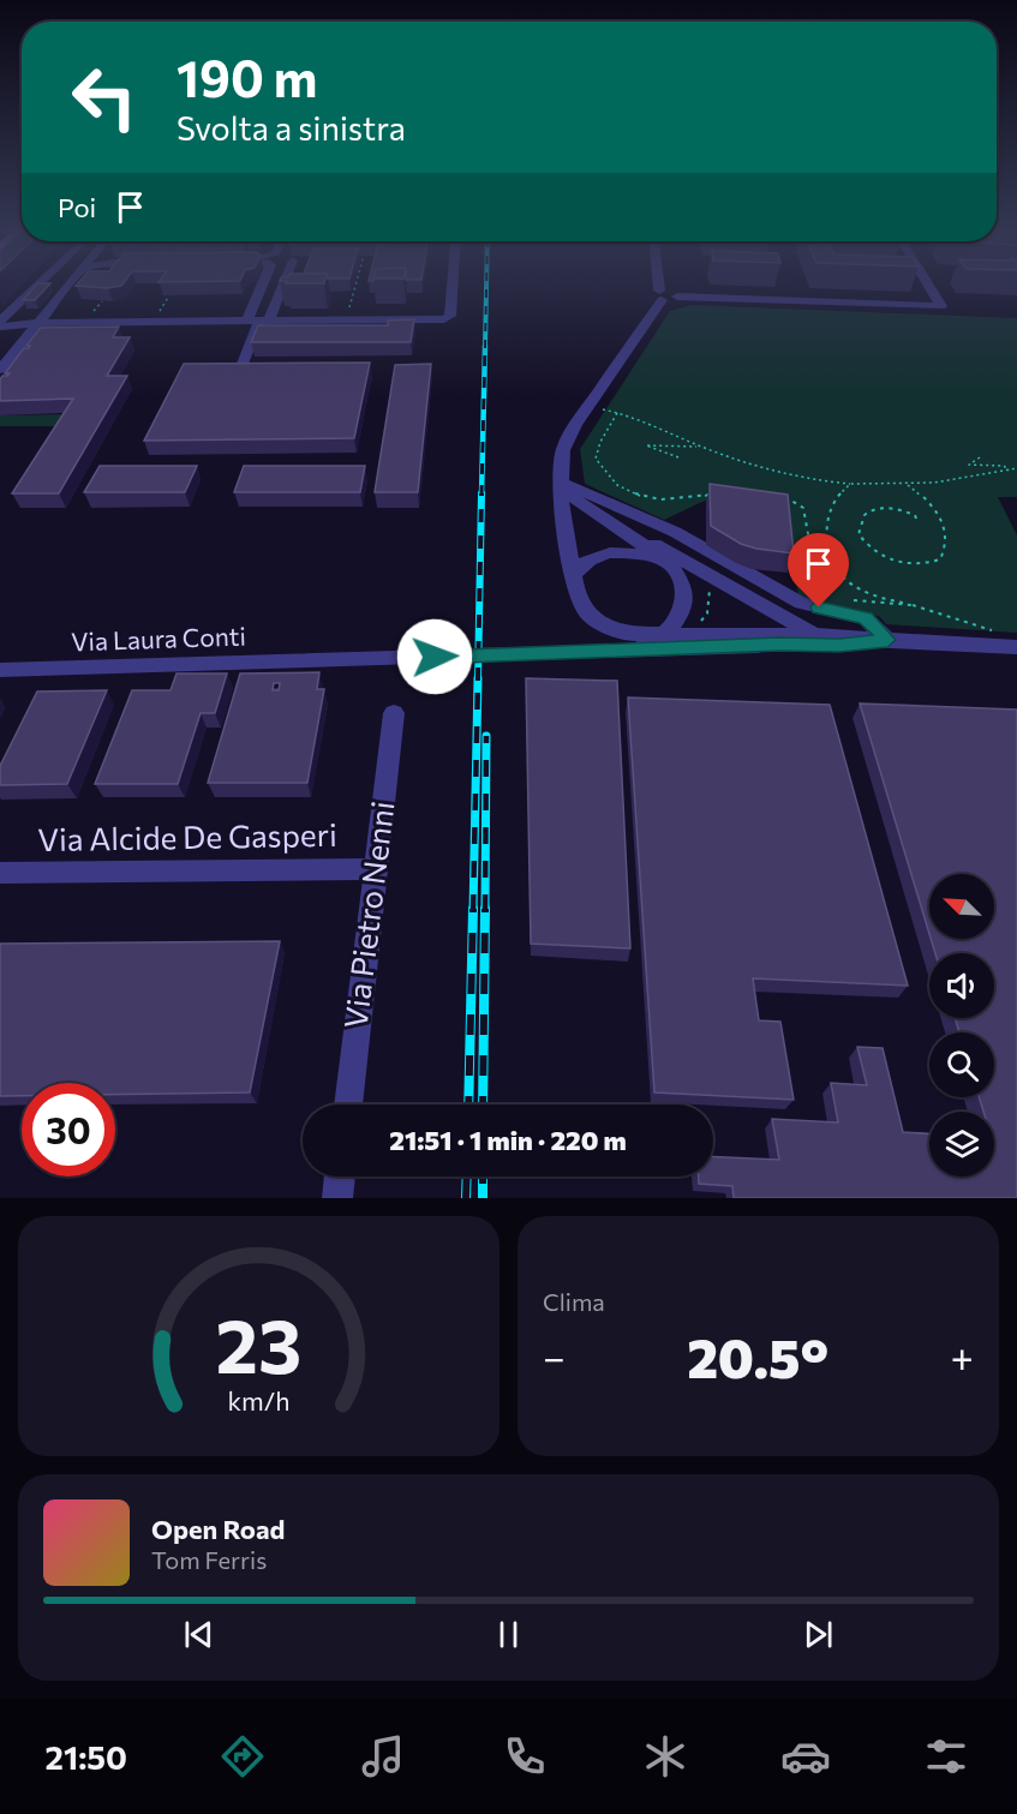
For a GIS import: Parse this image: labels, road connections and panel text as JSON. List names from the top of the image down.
{
  "streets": {
    "street": ["Via Laura Conti", "Via Alcide De Gasperi", "Via Pietro Nenni"]
  },
  "crossings": [
    ["Via Alcide De Gasperi", "Via Pietro Nenni"]
  ],
  "north": "top left",
  "page": {
    "turn": ["190 m", "Svolta a sinistra"],
    "then": "Poi",
    "limit": "30",
    "trip": "21:51 · 1 min · 220 m",
    "tile": "Clima",
    "heat": ["−", "20.5°", "+"],
    "song": ["Open Road", "Tom Ferris"],
    "tabs": "21:50",
    "gauge": ["23", "km/h"]
  }
}
